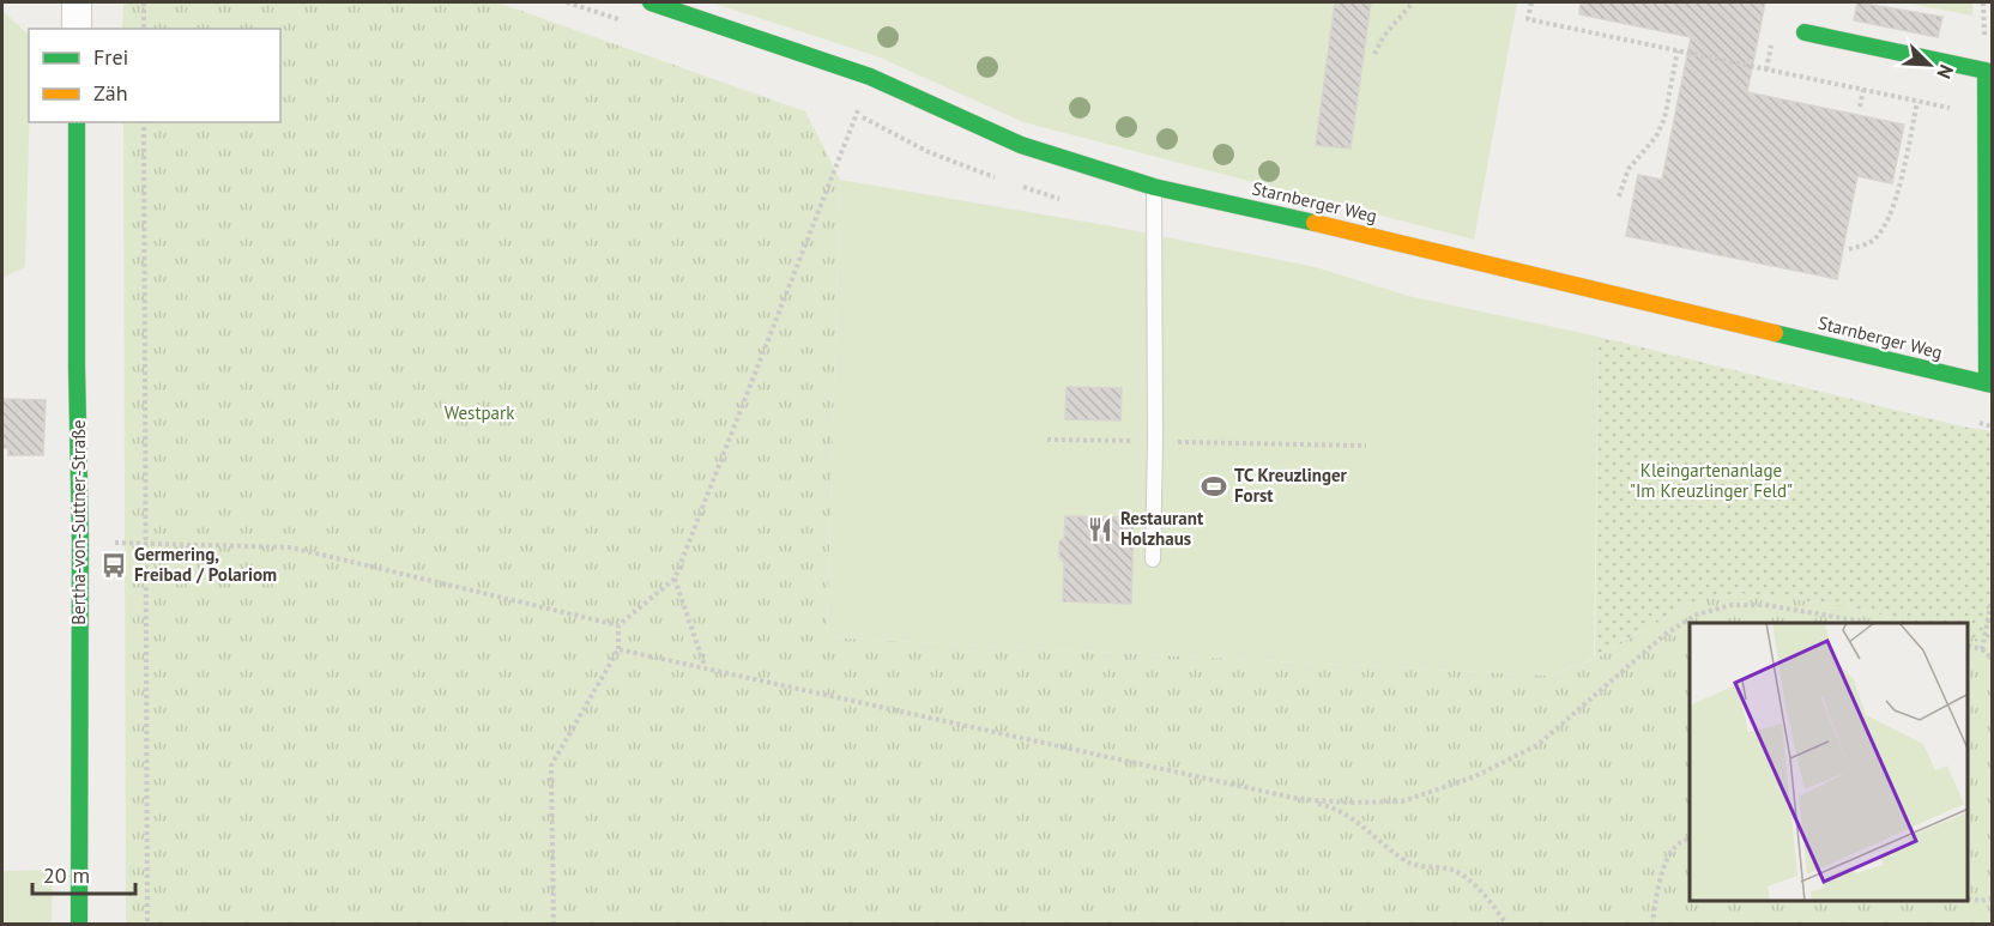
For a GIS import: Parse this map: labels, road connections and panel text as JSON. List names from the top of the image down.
{
  "streets": {
    "street": ["Starnberger Weg", "Bertha-von-Suttner-Straße"]
  },
  "parks": ["Westpark", "Kleingartenanlage \"Im Kreuzlinger Feld\""],
  "places": {
    "sports": ["TC Kreuzlinger Forst"],
    "restaurant": ["Restaurant Holzhaus"],
    "bus stop": ["Germering, Freibad / Polariom"]
  },
  "legend": ["Frei", "Zäh"],
  "scale_bar": "20 m",
  "north": "bottom right"
}
